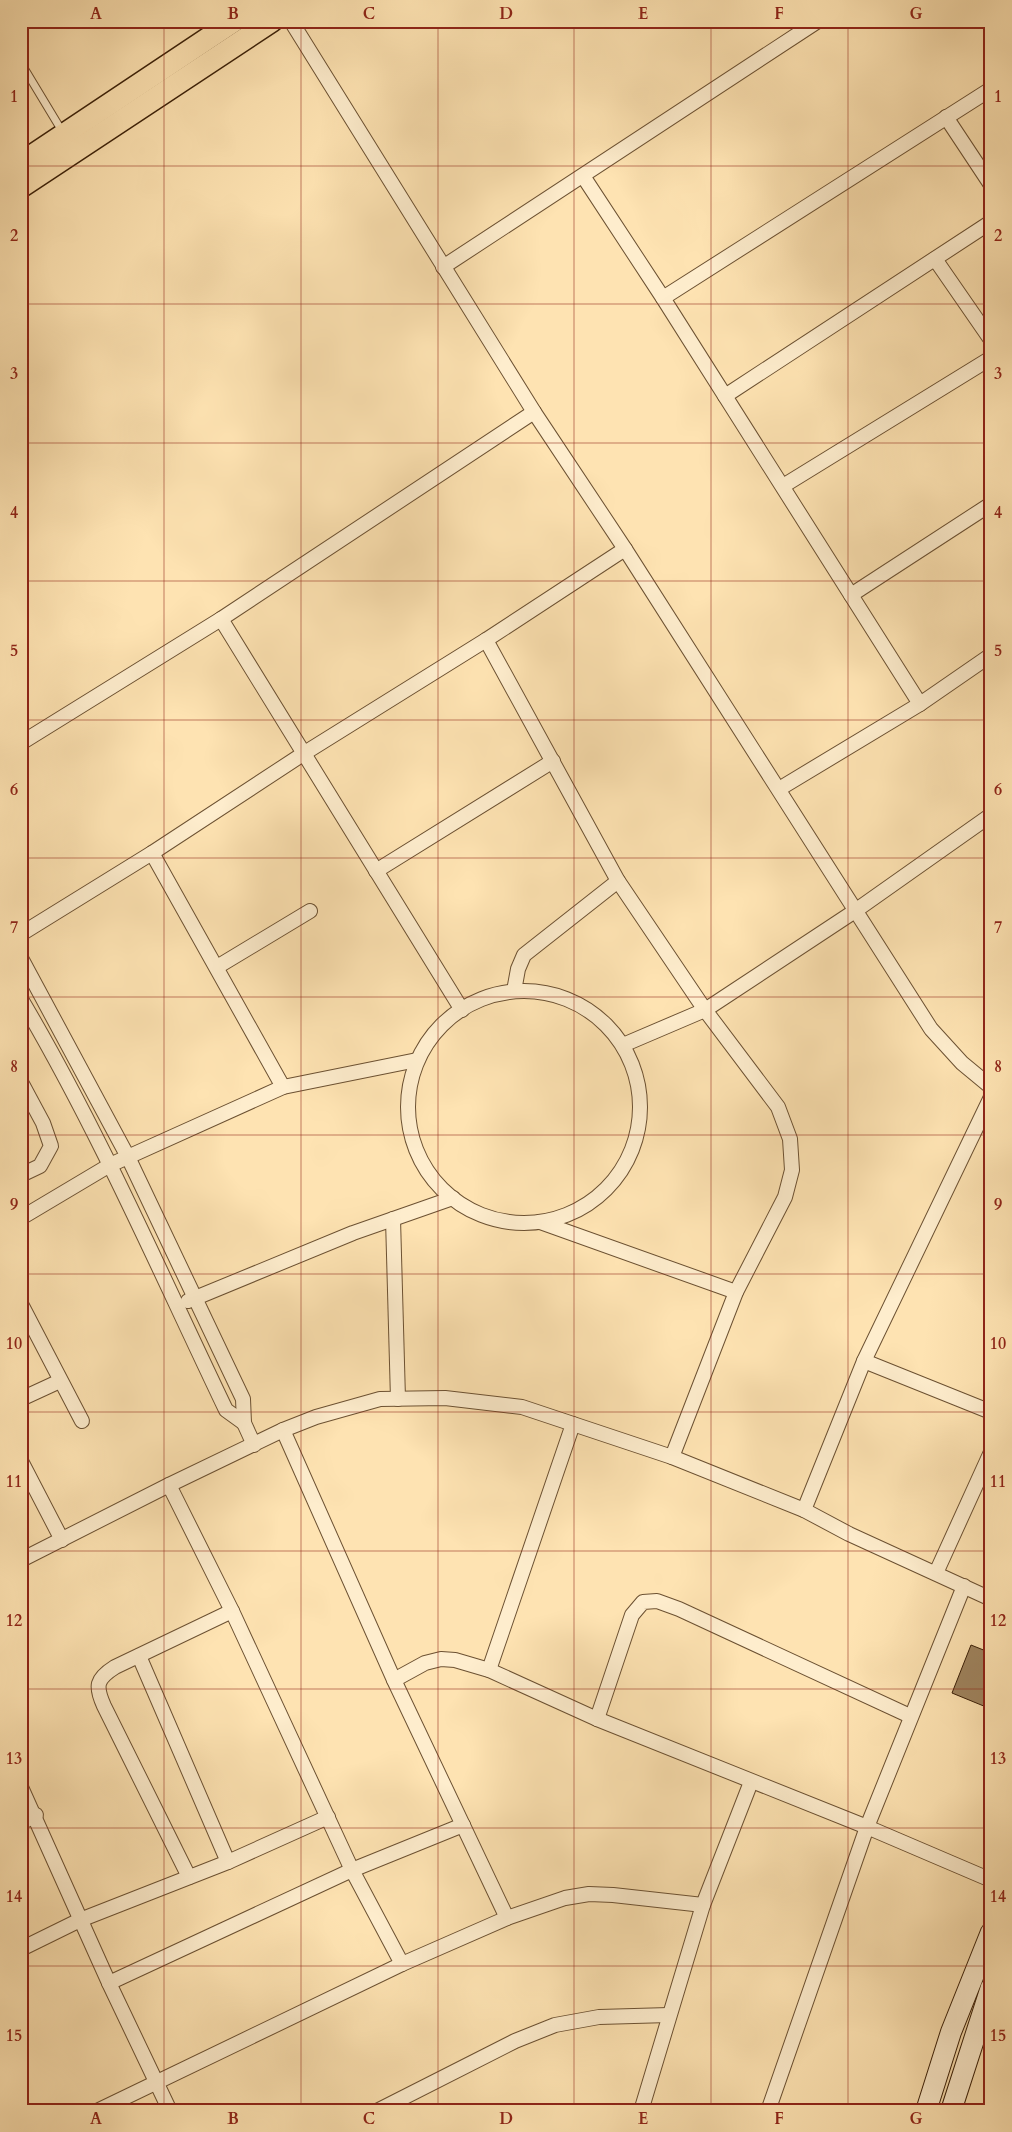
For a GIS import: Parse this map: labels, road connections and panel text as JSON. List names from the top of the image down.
{
  "grid": {
    "columns": [
      "A",
      "B",
      "C",
      "D",
      "E",
      "F",
      "G"
    ],
    "rows": [
      "1",
      "2",
      "3",
      "4",
      "5",
      "6",
      "7",
      "8",
      "9",
      "10",
      "11",
      "12",
      "13",
      "14",
      "15"
    ]
  }
}
